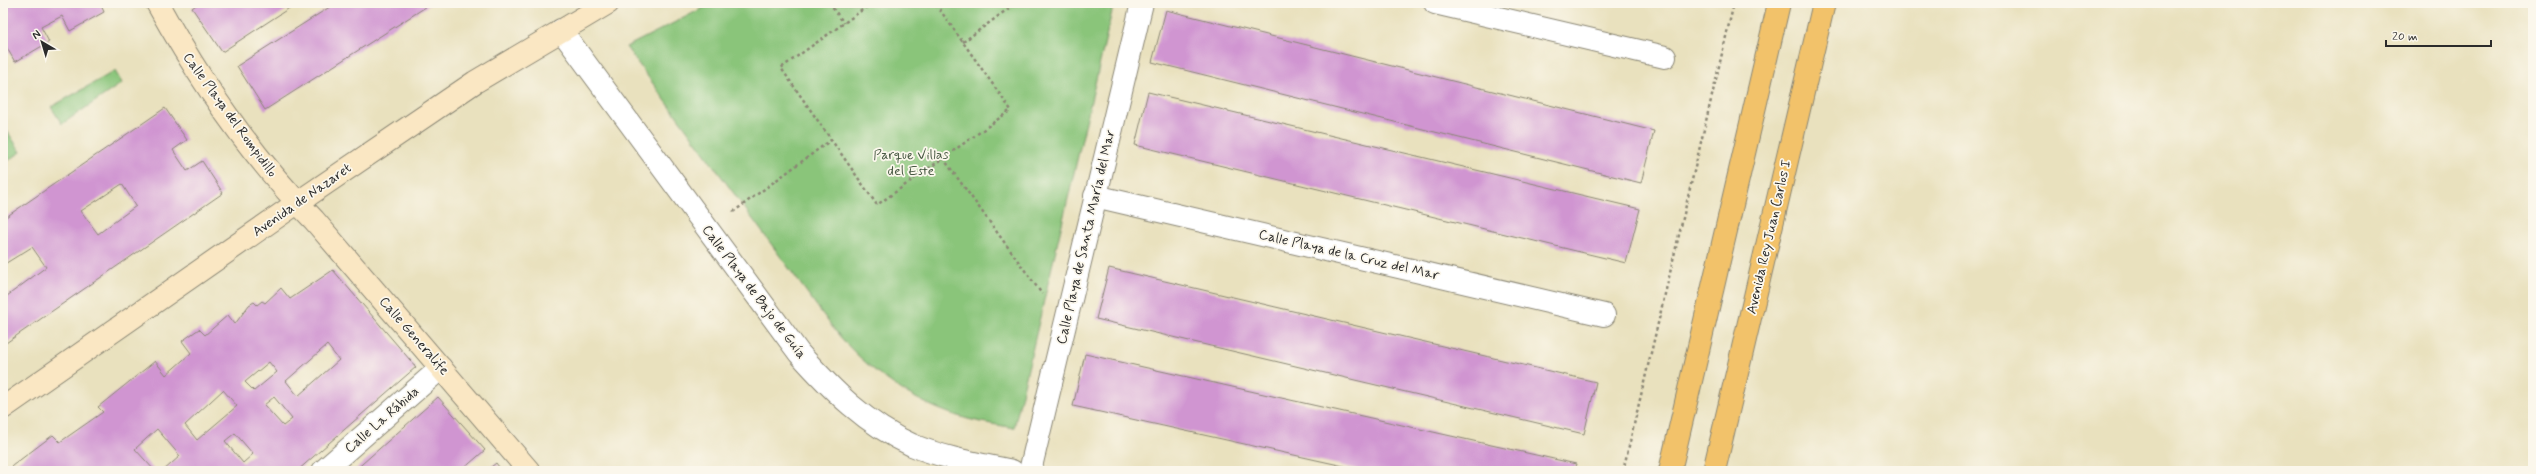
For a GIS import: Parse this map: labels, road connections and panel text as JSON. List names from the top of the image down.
{
  "streets": {
    "main road": ["Avenida Rey Juan Carlos I"],
    "street": [
      "Calle Playa del Rompidillo",
      "Avenida de Nazaret",
      "Calle Playa de Santa María del Mar",
      "Calle Playa de la Cruz del Mar",
      "Calle Playa de Bajo de Guía",
      "Calle Generalife",
      "Calle La Rábida"
    ]
  },
  "crossings": [
    ["Calle Playa del Rompidillo", "Avenida de Nazaret"],
    ["Calle Playa del Rompidillo", "Calle Generalife"],
    ["Avenida de Nazaret", "Calle Playa de Bajo de Guía"],
    ["Avenida de Nazaret", "Calle Generalife"],
    ["Calle Playa de Santa María del Mar", "Calle Playa de la Cruz del Mar"],
    ["Calle Generalife", "Calle La Rábida"]
  ],
  "parks": ["Parque Villas del Este"],
  "scale_bar": "20 m",
  "north": "top left"
}
